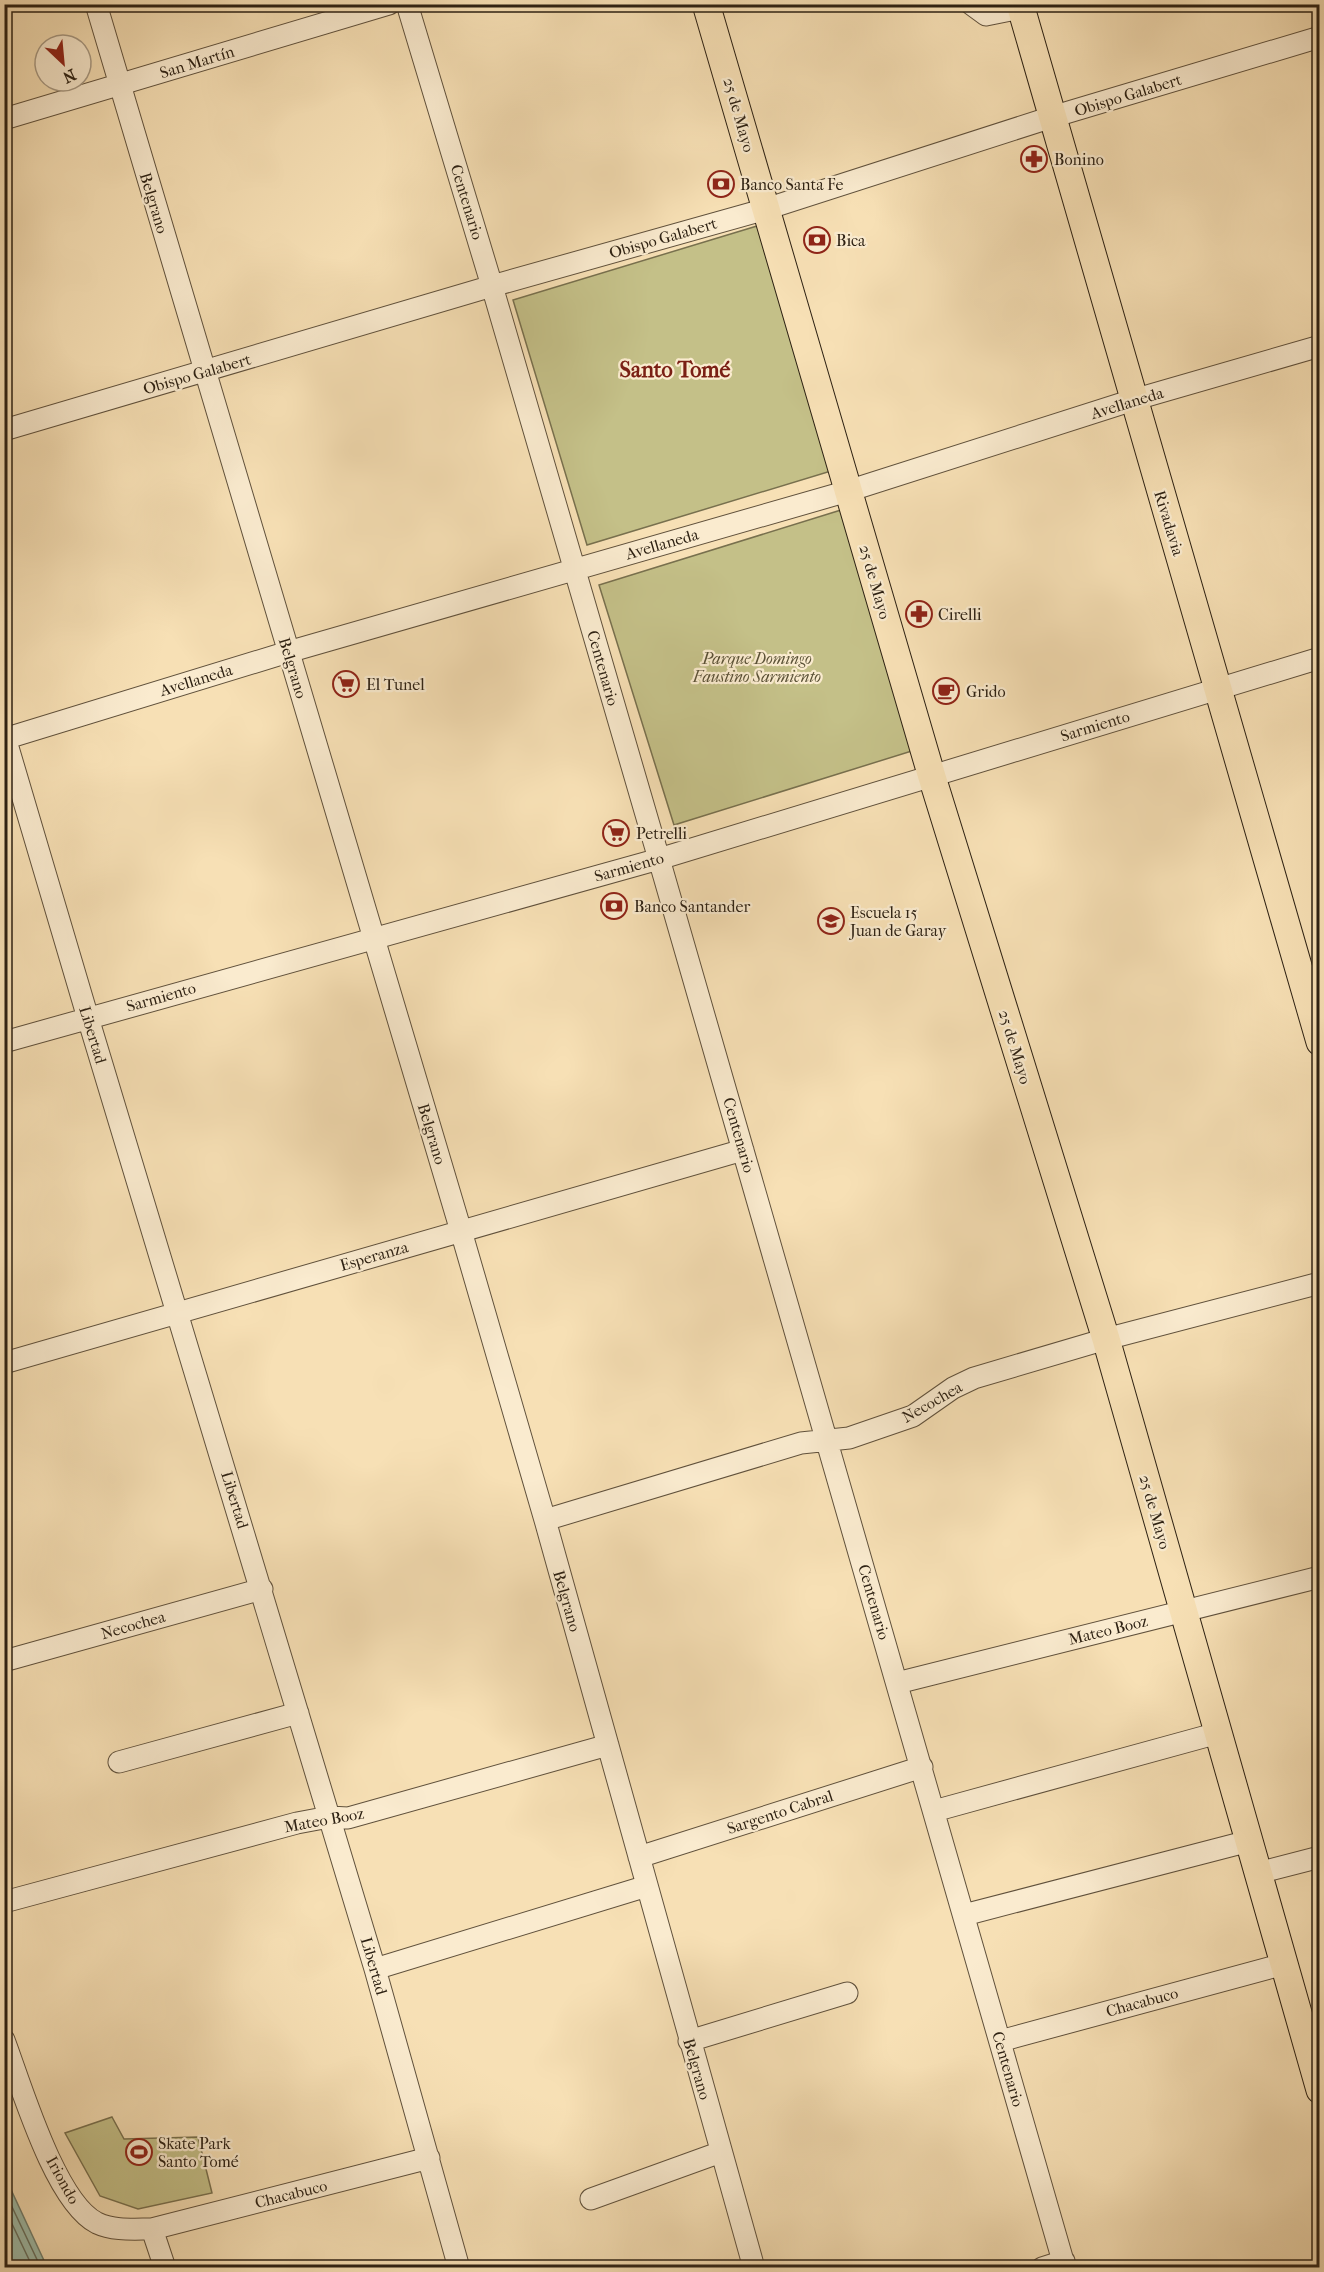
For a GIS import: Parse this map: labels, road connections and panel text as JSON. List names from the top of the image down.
{
  "streets": {
    "main road": ["25 de Mayo", "Rivadavia"],
    "street": [
      "San Martín",
      "Obispo Galabert",
      "Centenario",
      "Belgrano",
      "Avellaneda",
      "Sarmiento",
      "Libertad",
      "Esperanza",
      "Necochea",
      "Mateo Booz",
      "Sargento Cabral",
      "Chacabuco",
      "Iriondo"
    ]
  },
  "crossings": [
    ["San Martín", "Belgrano"],
    ["Obispo Galabert", "25 de Mayo"],
    ["Obispo Galabert", "Centenario"],
    ["Obispo Galabert", "Belgrano"],
    ["Obispo Galabert", "Rivadavia"],
    ["25 de Mayo", "Avellaneda"],
    ["25 de Mayo", "Sarmiento"],
    ["25 de Mayo", "Necochea"],
    ["25 de Mayo", "Mateo Booz"],
    ["25 de Mayo", "Chacabuco"],
    ["Centenario", "Avellaneda"],
    ["Centenario", "Sarmiento"],
    ["Centenario", "Esperanza"],
    ["Centenario", "Necochea"],
    ["Centenario", "Mateo Booz"],
    ["Centenario", "Sargento Cabral"],
    ["Centenario", "Chacabuco"],
    ["Belgrano", "Avellaneda"],
    ["Belgrano", "Sarmiento"],
    ["Belgrano", "Esperanza"],
    ["Belgrano", "Necochea"],
    ["Belgrano", "Mateo Booz"],
    ["Belgrano", "Sargento Cabral"],
    ["Avellaneda", "Rivadavia"],
    ["Avellaneda", "Libertad"],
    ["Rivadavia", "Sarmiento"],
    ["Sarmiento", "Libertad"],
    ["Libertad", "Esperanza"],
    ["Libertad", "Necochea"],
    ["Libertad", "Mateo Booz"],
    ["Libertad", "Chacabuco"],
    ["Chacabuco", "Iriondo"]
  ],
  "districts": ["Santo Tomé"],
  "parks": ["Parque Domingo Faustino Sarmiento"],
  "places": {
    "pharmacy": ["Bonino", "Cirelli"],
    "bank": ["Banco Santa Fe", "Bica", "Banco Santander"],
    "supermarket": ["El Tunel", "Petrelli"],
    "cafe": ["Grido"],
    "school or university": ["Escuela 15 Juan de Garay"],
    "sports": ["Skate Park Santo Tomé"]
  },
  "north": "bottom right"
}
